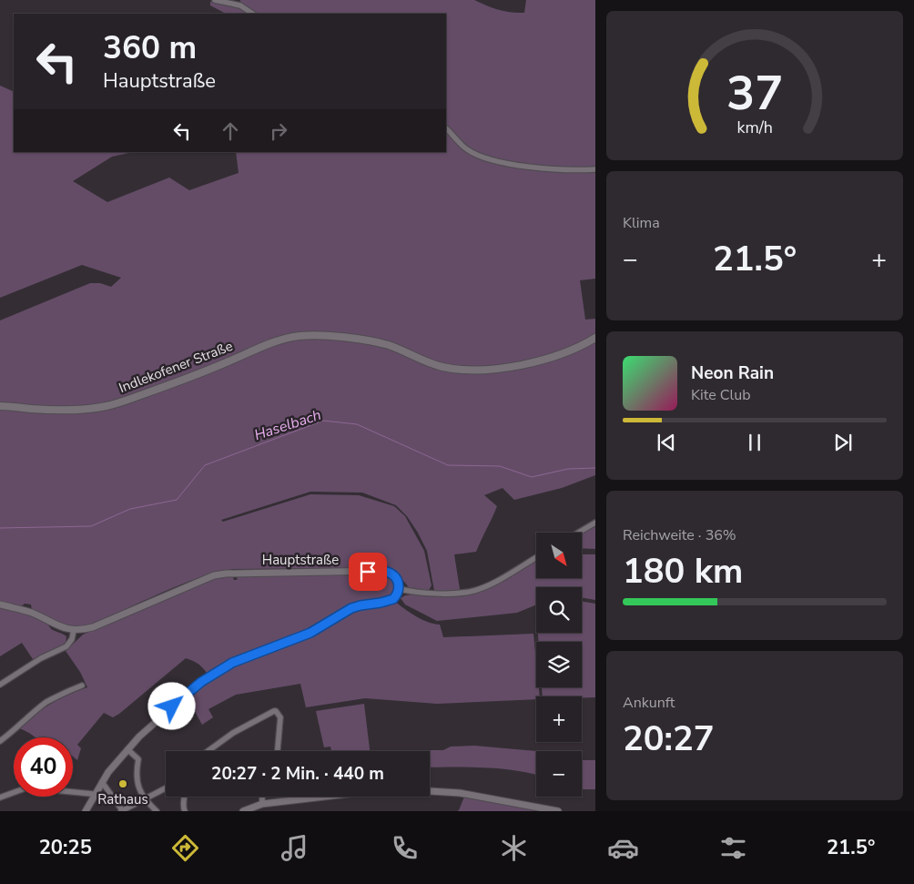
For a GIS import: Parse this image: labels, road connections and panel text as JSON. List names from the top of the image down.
{
  "streets": {
    "main road": ["Indlekofener Straße"],
    "street": ["Hauptstraße"]
  },
  "water": ["Haselbach"],
  "places": ["Rathaus"],
  "north": "bottom right",
  "page": {
    "turn": ["360 m", "Hauptstraße"],
    "tile": [
      "Klima",
      ["Reichweite · 36%", "180 km"],
      ["Ankunft", "20:27"]
    ],
    "heat": ["−", "21.5°", "+"],
    "song": ["Neon Rain", "Kite Club"],
    "map_buttons": ["+", "−"],
    "limit": "40",
    "trip": "20:27 · 2 Min. · 440 m",
    "tabs": ["20:25", "21.5°"],
    "gauge": ["37", "km/h"]
  }
}
